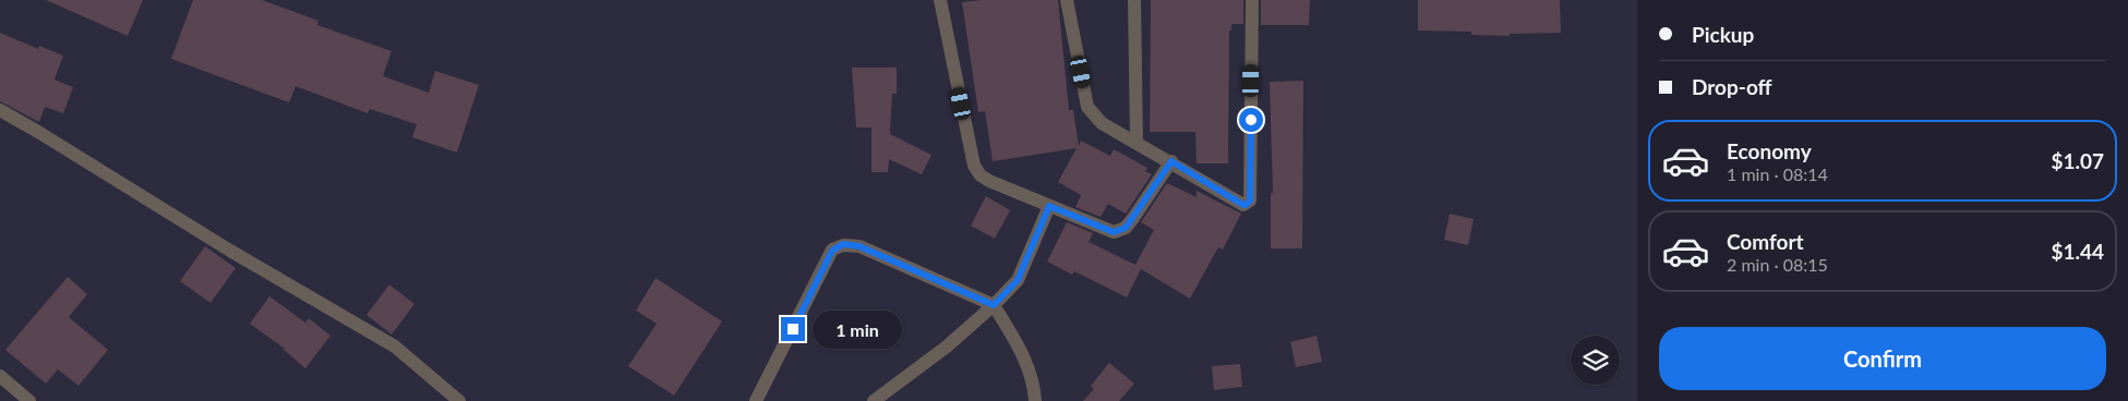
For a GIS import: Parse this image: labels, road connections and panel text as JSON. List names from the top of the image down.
{
  "page": {
    "banner": ["Pickup", "Drop-off"],
    "list": [
      {
        "name": "Economy",
        "note": "1 min · 08:14",
        "value": "$1.07"
      },
      {
        "name": "Comfort",
        "note": "2 min · 08:15",
        "value": "$1.44"
      }
    ],
    "bubble": "1 min",
    "buttons": "Confirm"
  }
}
